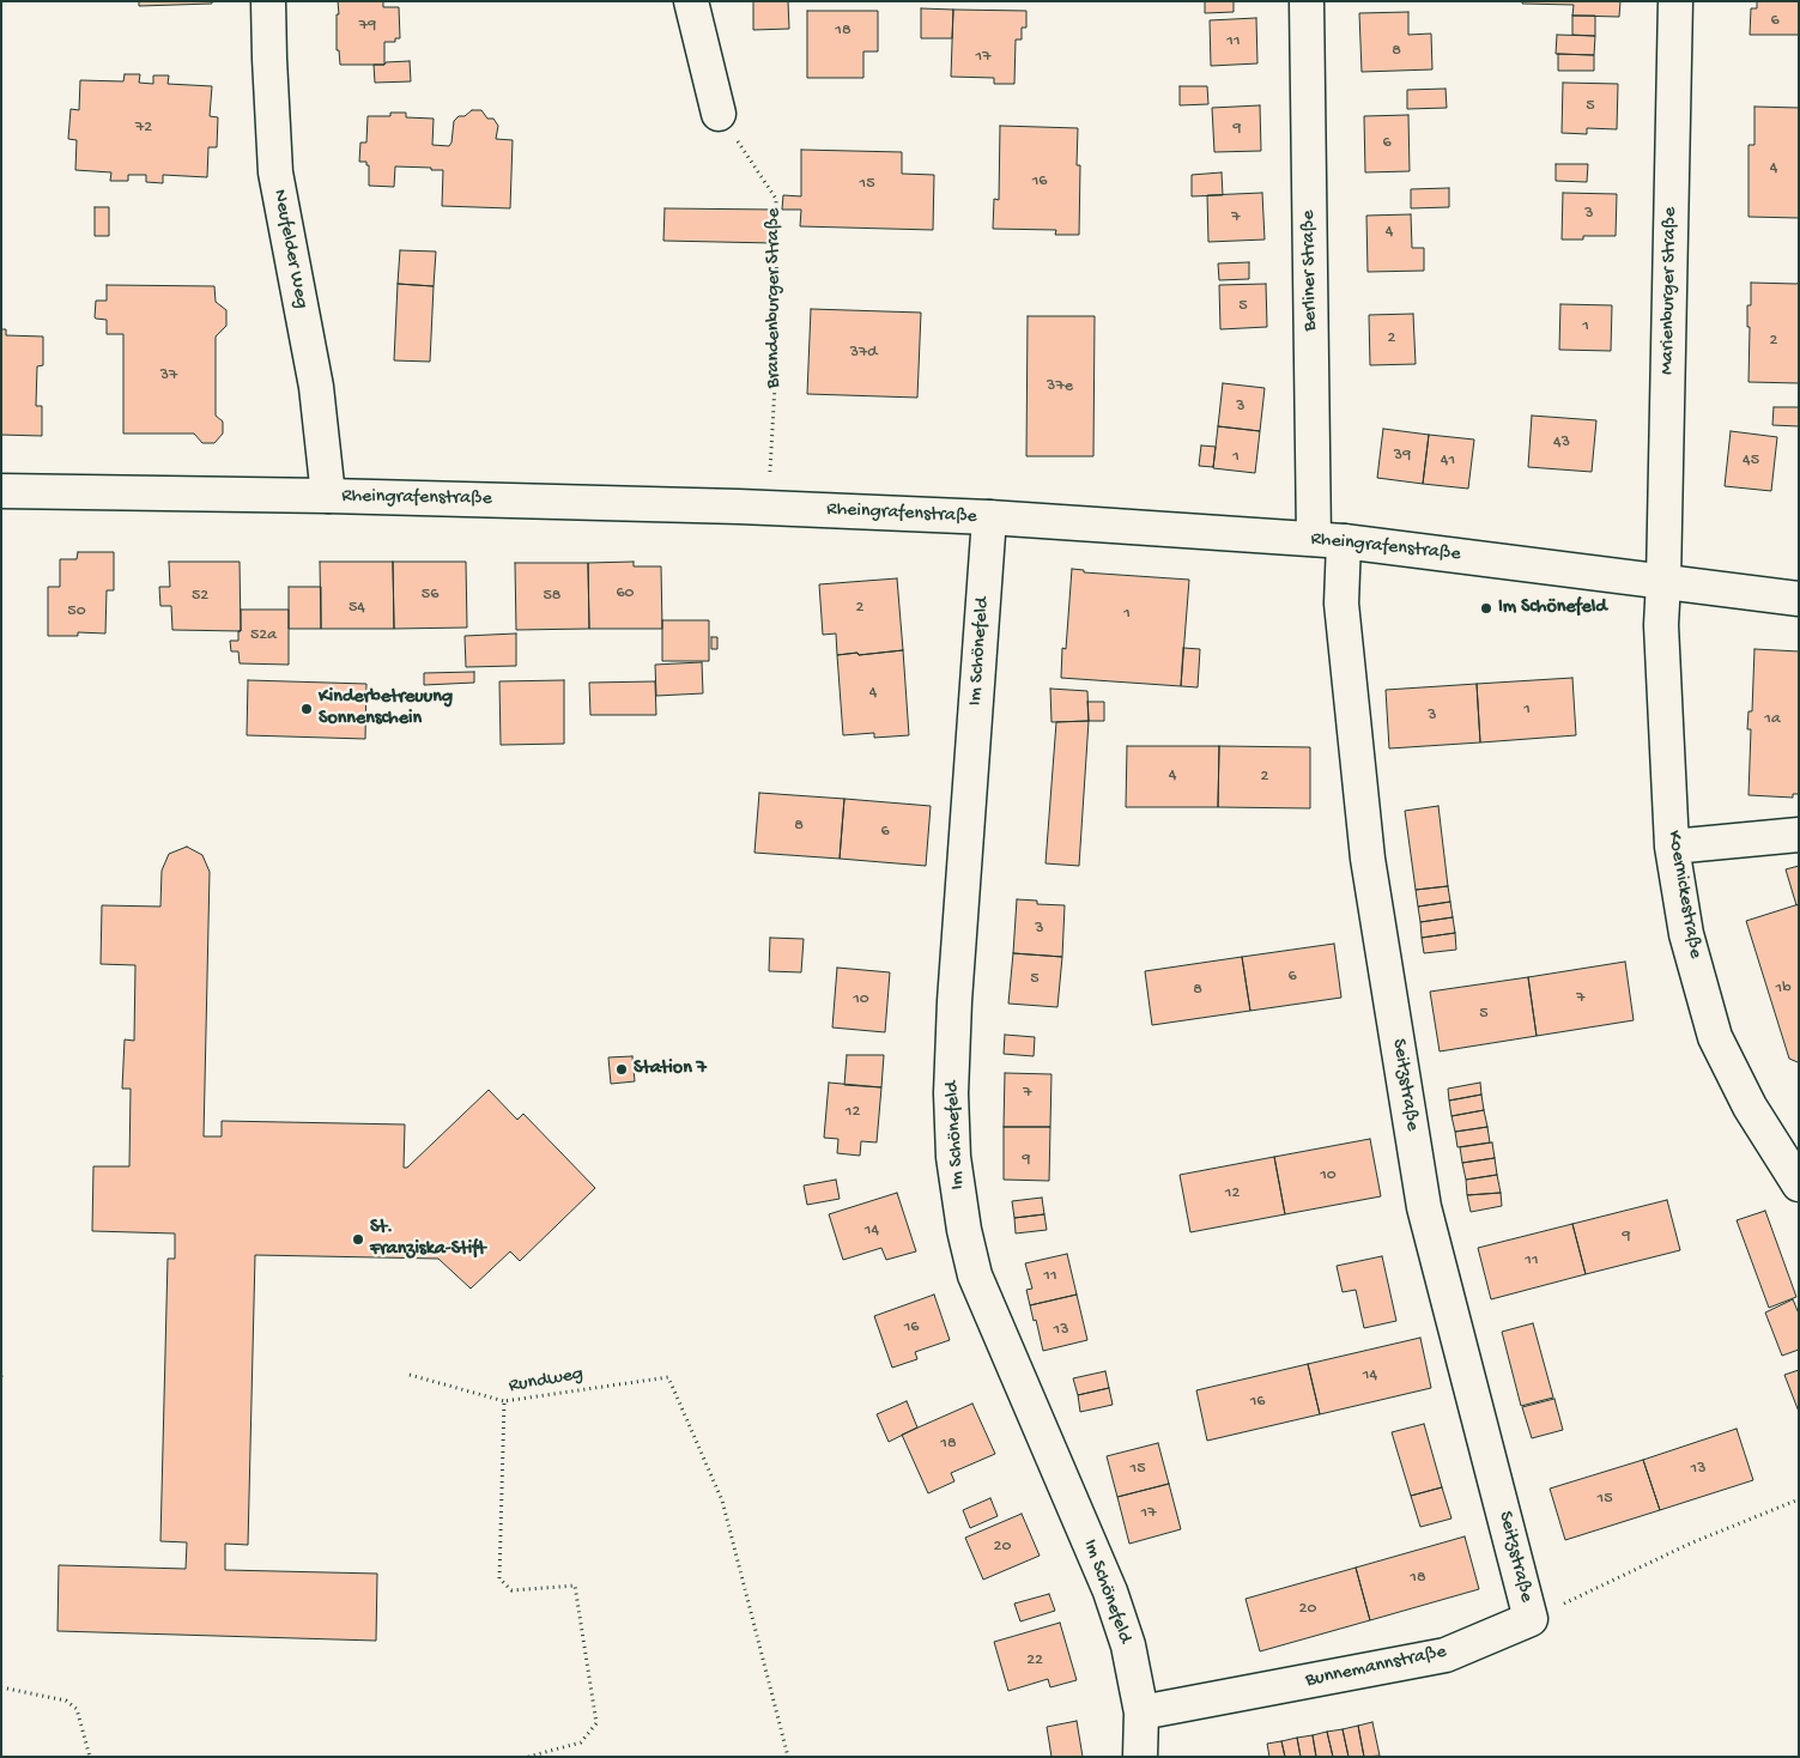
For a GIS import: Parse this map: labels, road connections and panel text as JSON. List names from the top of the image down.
{
  "streets": {
    "street": [
      "Neufelder Weg",
      "Berliner Straße",
      "Marienburger Straße",
      "Rheingrafenstraße",
      "Im Schönefeld",
      "Koernickestraße",
      "Seitzstraße",
      "Bunnemannstraße"
    ],
    "path": ["Brandenburger Straße", "Rundweg"]
  },
  "crossings": [
    ["Neufelder Weg", "Rheingrafenstraße"],
    ["Berliner Straße", "Rheingrafenstraße"],
    ["Berliner Straße", "Seitzstraße"],
    ["Marienburger Straße", "Rheingrafenstraße"],
    ["Marienburger Straße", "Koernickestraße"],
    ["Brandenburger Straße", "Rheingrafenstraße"],
    ["Rheingrafenstraße", "Im Schönefeld"],
    ["Rheingrafenstraße", "Koernickestraße"],
    ["Rheingrafenstraße", "Seitzstraße"],
    ["Im Schönefeld", "Bunnemannstraße"],
    ["Seitzstraße", "Bunnemannstraße"]
  ],
  "places": [
    "Im Schönefeld",
    "Kinderbetreuung Sonnenschein",
    "Station 7",
    "St. Franziska-Stift"
  ],
  "house_numbers": [
    "6",
    "79",
    "18",
    "11",
    "8",
    "17",
    "5",
    "72",
    "9",
    "6",
    "4",
    "16",
    "15",
    "3",
    "7",
    "4",
    "5",
    "1",
    "2",
    "2",
    "37d",
    "37",
    "37e",
    "3",
    "43",
    "39",
    "1",
    "41",
    "45",
    "60",
    "56",
    "52",
    "58",
    "54",
    "2",
    "50",
    "1",
    "52a",
    "4",
    "1",
    "3",
    "1a",
    "4",
    "2",
    "8",
    "6",
    "3",
    "6",
    "5",
    "1b",
    "8",
    "7",
    "10",
    "5",
    "7",
    "12",
    "9",
    "10",
    "12",
    "14",
    "9",
    "11",
    "11",
    "16",
    "13",
    "14",
    "16",
    "18",
    "15",
    "13",
    "15",
    "17",
    "20",
    "18",
    "20",
    "22"
  ]
}
